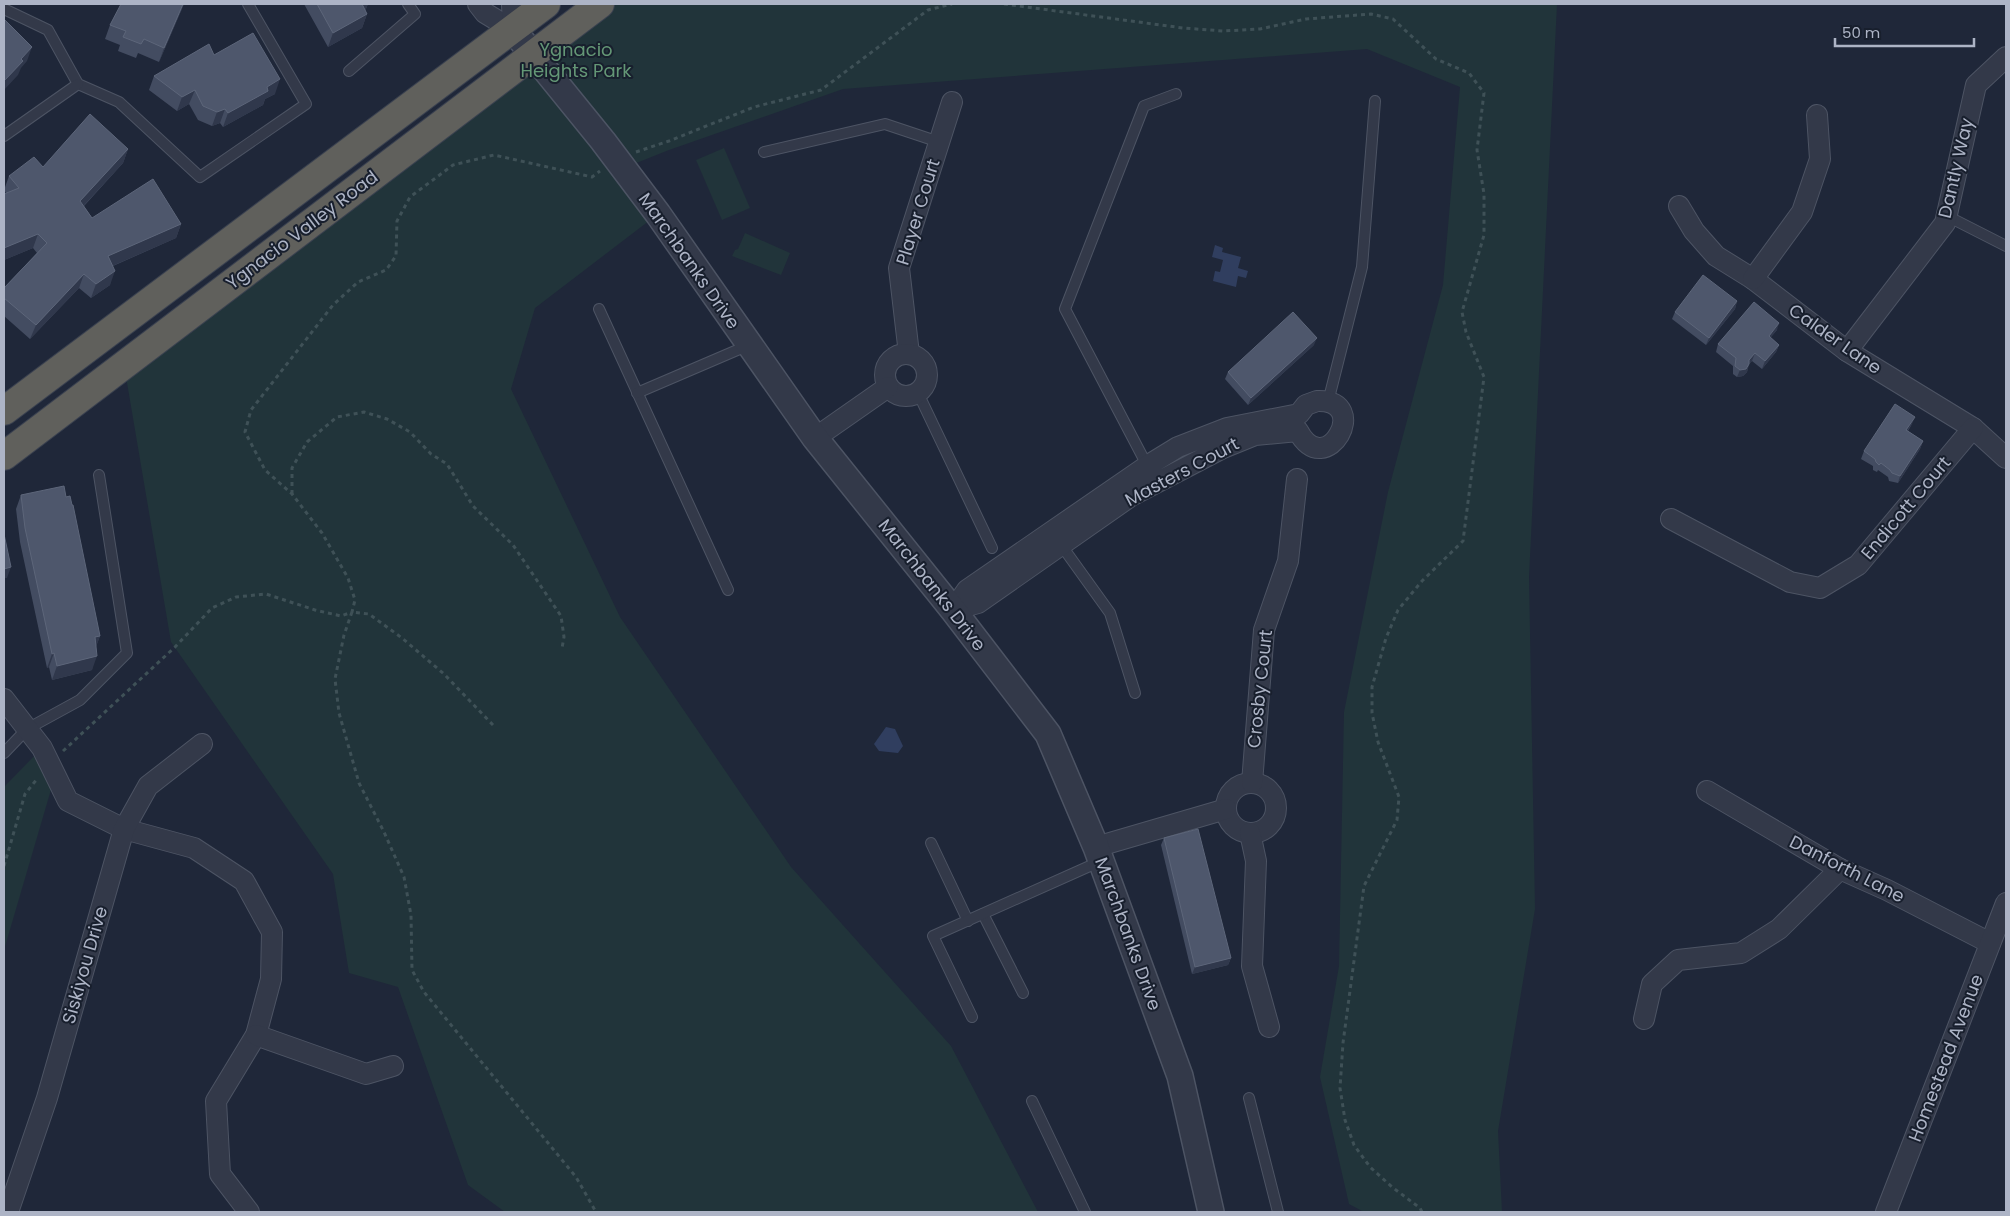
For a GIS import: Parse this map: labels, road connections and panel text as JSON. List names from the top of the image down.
{
  "streets": {
    "highway": ["Ygnacio Valley Road"],
    "street": [
      "Dantly Way",
      "Player Court",
      "Marchbanks Drive",
      "Calder Lane",
      "Masters Court",
      "Endicott Court",
      "Crosby Court",
      "Danforth Lane",
      "Siskiyou Drive",
      "Homestead Avenue"
    ]
  },
  "crossings": [
    ["Dantly Way", "Calder Lane"],
    ["Ygnacio Valley Road", "Marchbanks Drive"],
    ["Marchbanks Drive", "Masters Court"],
    ["Calder Lane", "Endicott Court"],
    ["Danforth Lane", "Homestead Avenue"]
  ],
  "parks": ["Ygnacio Heights Park"],
  "scale_bar": "50 m"
}
